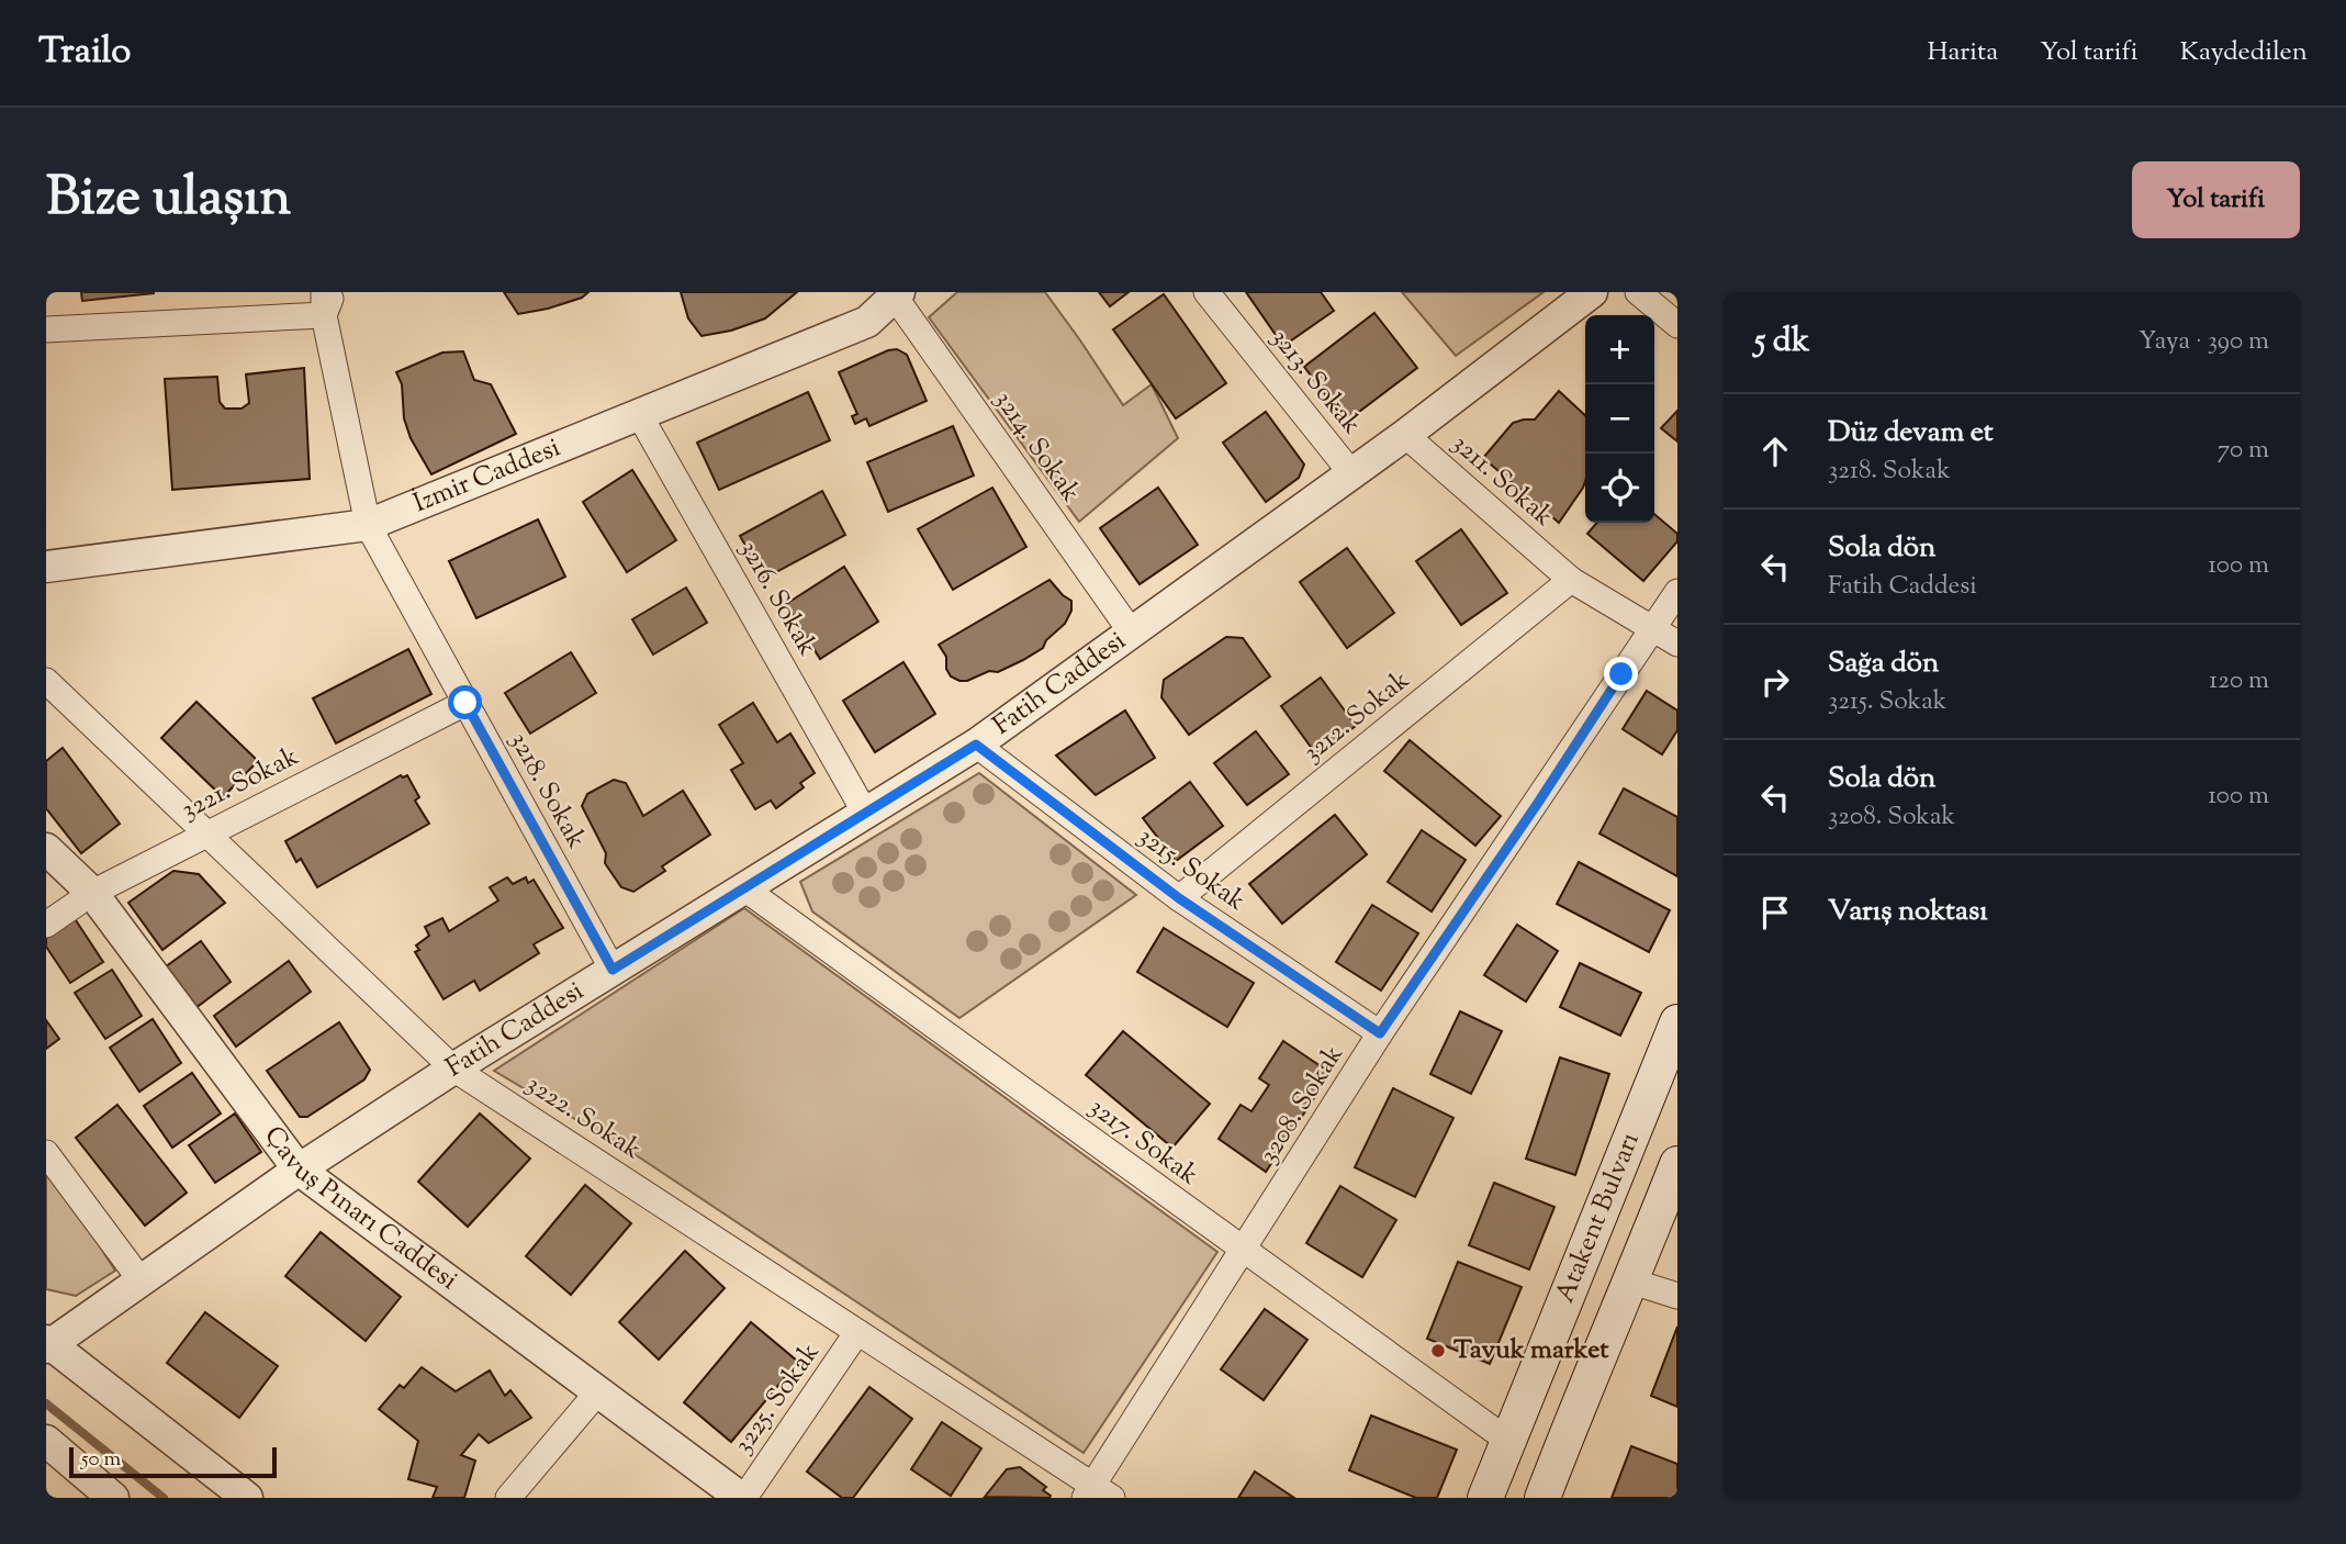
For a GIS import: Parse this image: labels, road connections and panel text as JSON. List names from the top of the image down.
{
  "streets": {
    "main road": ["Atakent Bulvarı"],
    "street": [
      "3213. Sokak",
      "3214. Sokak",
      "İzmir Caddesi",
      "3211. Sokak",
      "3216. Sokak",
      "Fatih Caddesi",
      "3212. Sokak",
      "3221. Sokak",
      "3218. Sokak",
      "3215. Sokak",
      "3208. Sokak",
      "3222. Sokak",
      "3217. Sokak",
      "Çavuş Pınarı Caddesi",
      "3225. Sokak"
    ]
  },
  "crossings": [
    ["3213. Sokak", "Fatih Caddesi"],
    ["3214. Sokak", "İzmir Caddesi"],
    ["3214. Sokak", "Fatih Caddesi"],
    ["İzmir Caddesi", "3216. Sokak"],
    ["İzmir Caddesi", "3218. Sokak"],
    ["3211. Sokak", "Fatih Caddesi"],
    ["3211. Sokak", "3212. Sokak"],
    ["3211. Sokak", "3208. Sokak"],
    ["3216. Sokak", "Fatih Caddesi"],
    ["Fatih Caddesi", "3218. Sokak"],
    ["Fatih Caddesi", "3215. Sokak"],
    ["Fatih Caddesi", "3222. Sokak"],
    ["Fatih Caddesi", "3217. Sokak"],
    ["Fatih Caddesi", "Çavuş Pınarı Caddesi"],
    ["3212. Sokak", "3215. Sokak"],
    ["3221. Sokak", "3218. Sokak"],
    ["3221. Sokak", "3222. Sokak"],
    ["3221. Sokak", "Çavuş Pınarı Caddesi"],
    ["3215. Sokak", "3208. Sokak"],
    ["3208. Sokak", "3222. Sokak"],
    ["3208. Sokak", "3217. Sokak"],
    ["3222. Sokak", "3225. Sokak"],
    ["3217. Sokak", "Atakent Bulvarı"],
    ["Çavuş Pınarı Caddesi", "3225. Sokak"]
  ],
  "places": ["Tavuk market"],
  "scale_bar": "50 m",
  "page": {
    "header": "Trailo",
    "nav": ["Harita", "Yol tarifi", "Kaydedilen"],
    "title": "Bize ulaşın",
    "buttons": "Yol tarifi",
    "heading": ["5 dk", "Yaya · 390 m"],
    "map_buttons": ["+", "−"],
    "list": [
      ["Düz devam et", "3218. Sokak", "70 m"],
      ["Sola dön", "Fatih Caddesi", "100 m"],
      ["Sağa dön", "3215. Sokak", "120 m"],
      ["Sola dön", "3208. Sokak", "100 m"],
      "Varış noktası"
    ],
    "scale": "50 m"
  }
}
